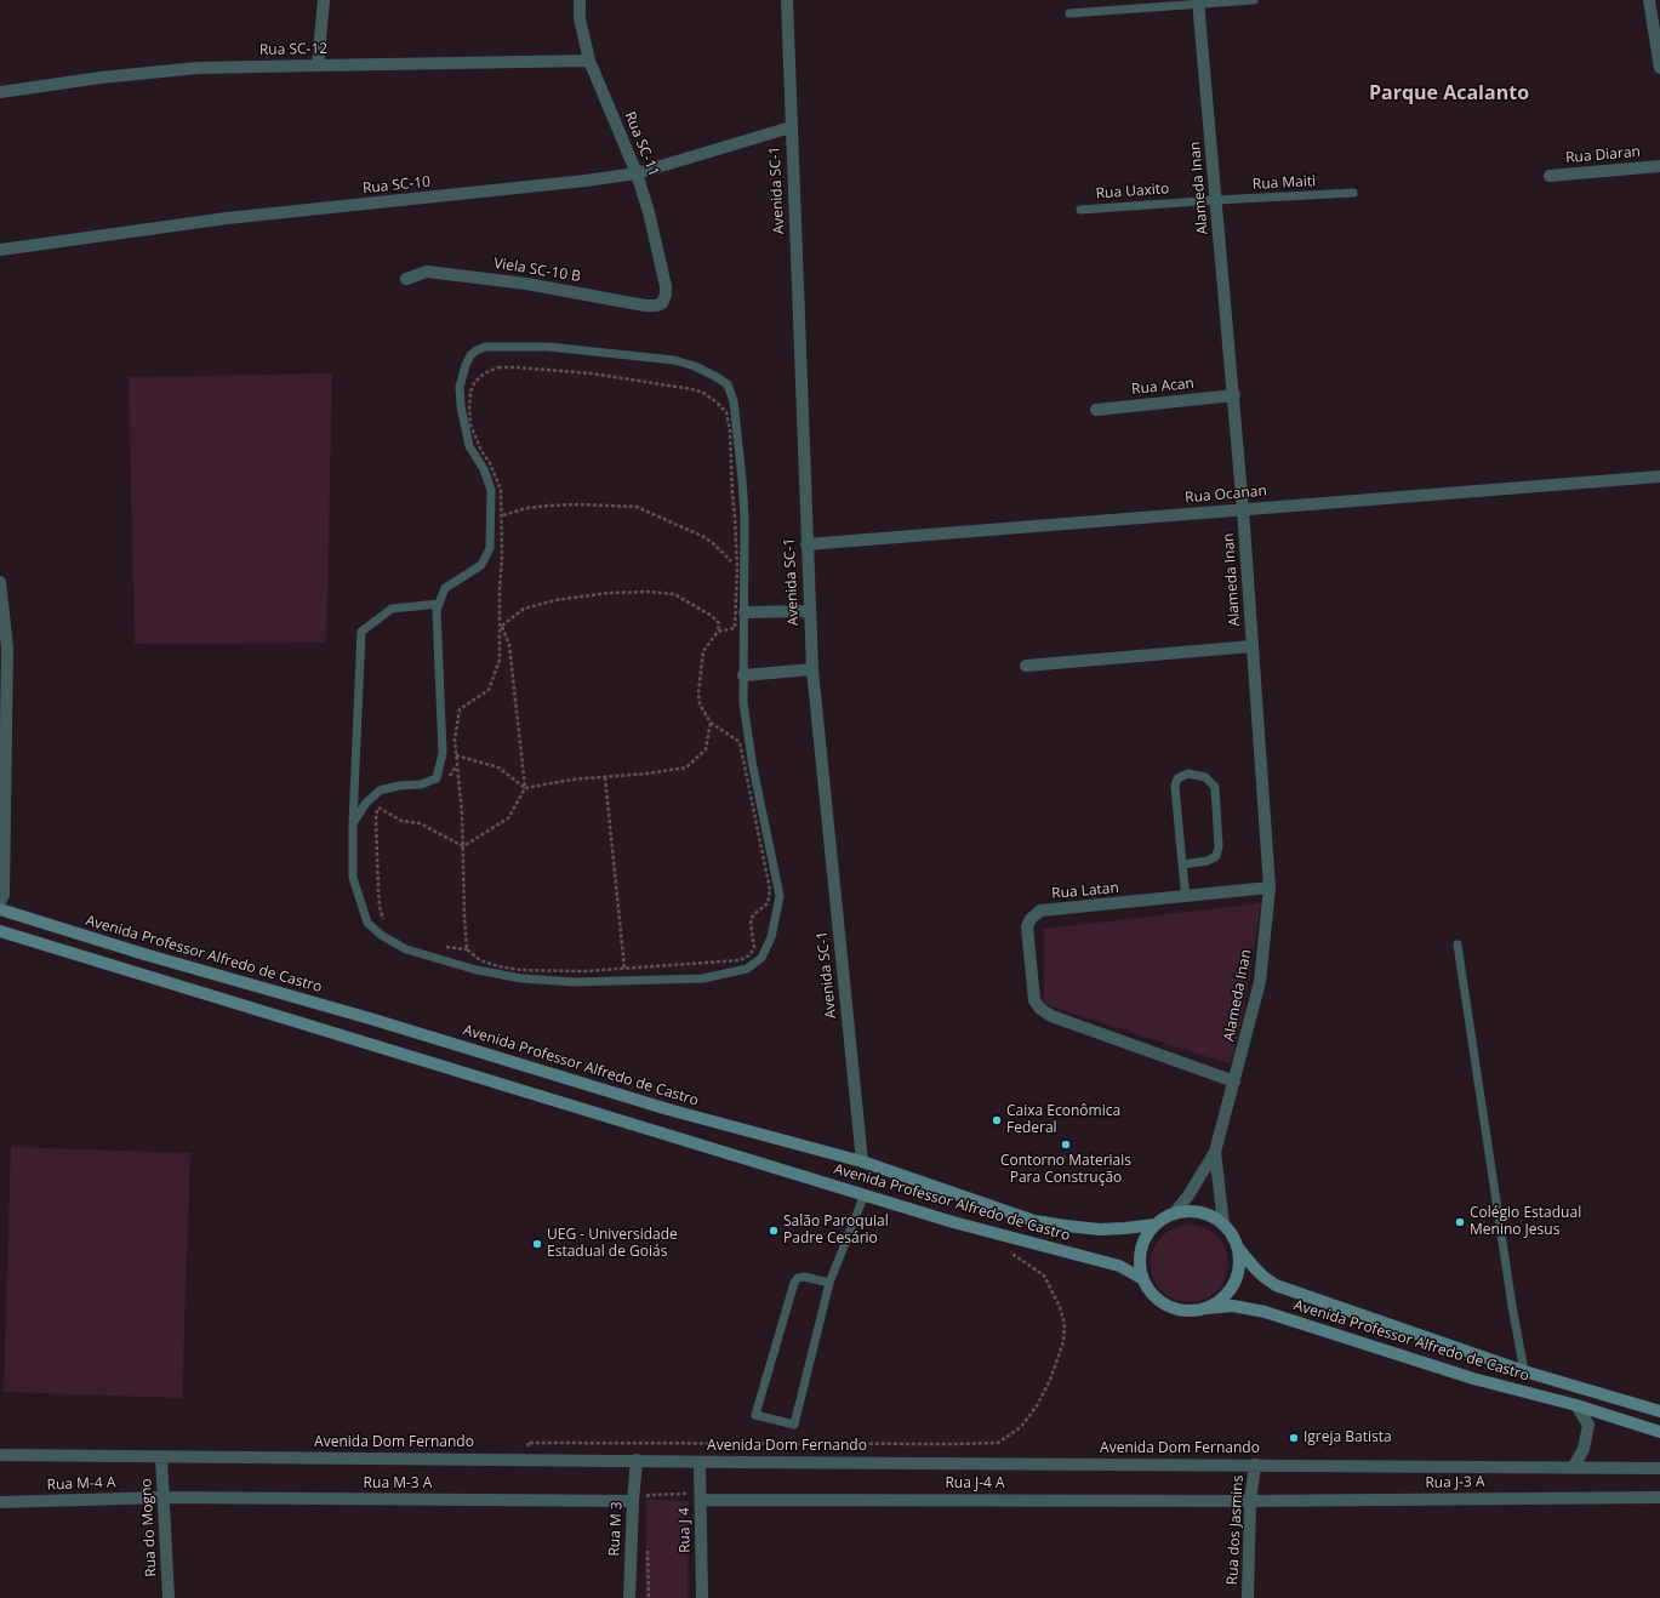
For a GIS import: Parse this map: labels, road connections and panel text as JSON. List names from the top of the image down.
{
  "streets": {
    "main road": ["Avenida Professor Alfredo de Castro"],
    "street": [
      "Rua SC-12",
      "Rua SC-11",
      "Rua Diaran",
      "Rua SC-10",
      "Alameda Inan",
      "Avenida SC-1",
      "Viela SC-10 B",
      "Rua Acan",
      "Rua Ocanan",
      "Rua Latan",
      "Avenida Dom Fernando",
      "Rua J-3 A",
      "Rua M-4 A",
      "Rua M-3 A",
      "Rua J-4 A",
      "Rua do Mogno",
      "Rua M 3",
      "Rua J 4",
      "Rua dos Jasmins"
    ],
    "lane": ["Rua Maiti", "Rua Uaxito"]
  },
  "crossings": [
    ["Rua SC-12", "Rua SC-11"],
    ["Rua SC-11", "Rua SC-10"],
    ["Rua SC-11", "Viela SC-10 B"],
    ["Rua Maiti", "Alameda Inan"],
    ["Rua Maiti", "Rua Uaxito"],
    ["Rua SC-10", "Avenida SC-1"],
    ["Alameda Inan", "Rua Uaxito"],
    ["Alameda Inan", "Rua Acan"],
    ["Alameda Inan", "Rua Ocanan"],
    ["Alameda Inan", "Rua Latan"],
    ["Alameda Inan", "Avenida Professor Alfredo de Castro"],
    ["Avenida SC-1", "Rua Ocanan"],
    ["Avenida SC-1", "Avenida Professor Alfredo de Castro"],
    ["Avenida Dom Fernando", "Rua do Mogno"],
    ["Avenida Dom Fernando", "Rua M 3"],
    ["Avenida Dom Fernando", "Rua J 4"],
    ["Avenida Dom Fernando", "Rua dos Jasmins"],
    ["Rua J-3 A", "Rua J-4 A"],
    ["Rua J-3 A", "Rua dos Jasmins"],
    ["Rua M-4 A", "Rua M-3 A"],
    ["Rua M-4 A", "Rua do Mogno"],
    ["Rua M-3 A", "Rua do Mogno"],
    ["Rua M-3 A", "Rua M 3"],
    ["Rua J-4 A", "Rua J 4"],
    ["Rua J-4 A", "Rua dos Jasmins"]
  ],
  "districts": ["Parque Acalanto"],
  "places": [
    "Caixa Econômica Federal",
    "Contorno Materiais Para Construção",
    "Colégio Estadual Menino Jesus",
    "Salão Paroquial Padre Cesário",
    "UEG - Universidade Estadual de Goiás",
    "Igreja Batista"
  ]
}
